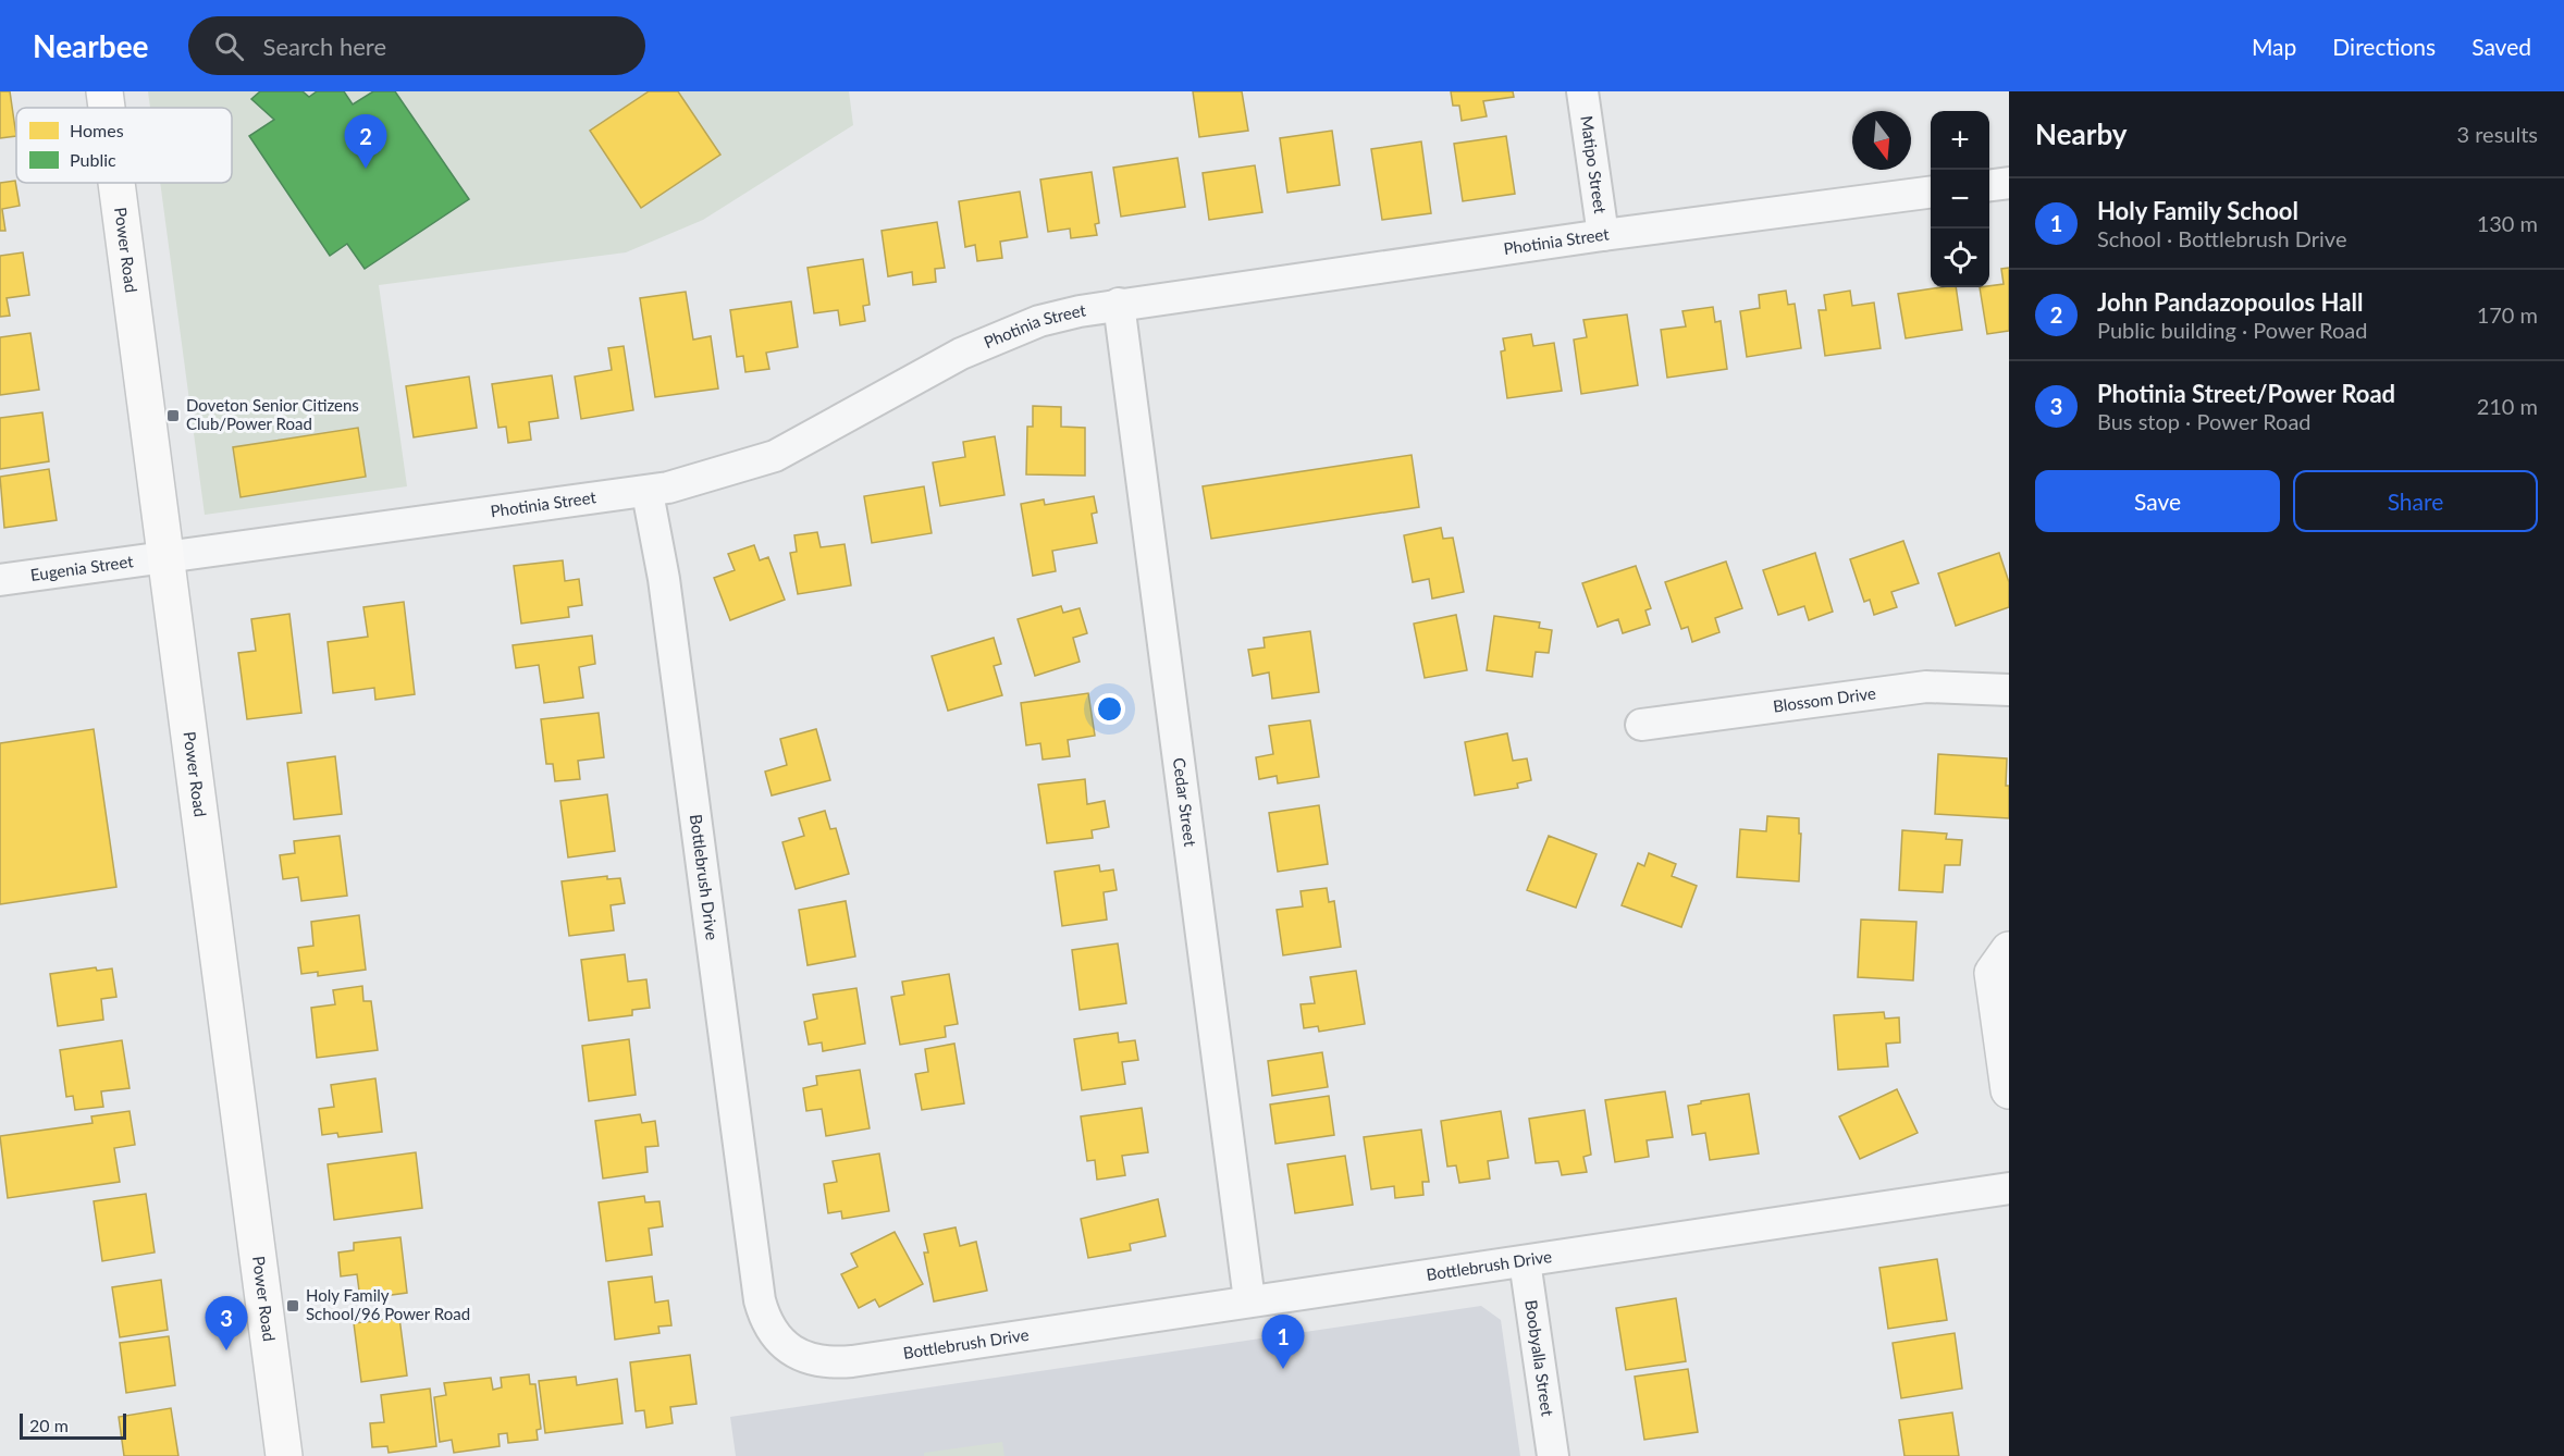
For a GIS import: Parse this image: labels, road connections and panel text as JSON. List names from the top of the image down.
{
  "streets": {
    "main road": ["Power Road"],
    "street": [
      "Matipo Street",
      "Photinia Street",
      "Eugenia Street",
      "Blossom Drive",
      "Cedar Street",
      "Bottlebrush Drive",
      "Boobyalla Street"
    ]
  },
  "crossings": [
    ["Matipo Street", "Photinia Street"],
    ["Photinia Street", "Power Road"],
    ["Photinia Street", "Eugenia Street"],
    ["Photinia Street", "Cedar Street"],
    ["Photinia Street", "Bottlebrush Drive"],
    ["Power Road", "Eugenia Street"],
    ["Cedar Street", "Bottlebrush Drive"],
    ["Bottlebrush Drive", "Boobyalla Street"]
  ],
  "places": {
    "transit": ["Doveton Senior Citizens Club/Power Road", "Holy Family School/96 Power Road"]
  },
  "legend": ["Homes", "Public"],
  "scale_bar": "20 m",
  "north": "bottom",
  "page": {
    "header": "Nearbee",
    "search": "Search here",
    "nav": ["Map", "Directions", "Saved"],
    "heading": ["Nearby", "3 results"],
    "map_buttons": ["+", "−"],
    "pins": ["2", "3", "1"],
    "list": [
      {
        "mark": "1",
        "name": "Holy Family School",
        "note": "School · Bottlebrush Drive",
        "value": "130 m"
      },
      {
        "mark": "2",
        "name": "John Pandazopoulos Hall",
        "note": "Public building · Power Road",
        "value": "170 m"
      },
      {
        "mark": "3",
        "name": "Photinia Street/Power Road",
        "note": "Bus stop · Power Road",
        "value": "210 m"
      }
    ],
    "buttons": ["Save", "Share"],
    "scale": "20 m"
  }
}
